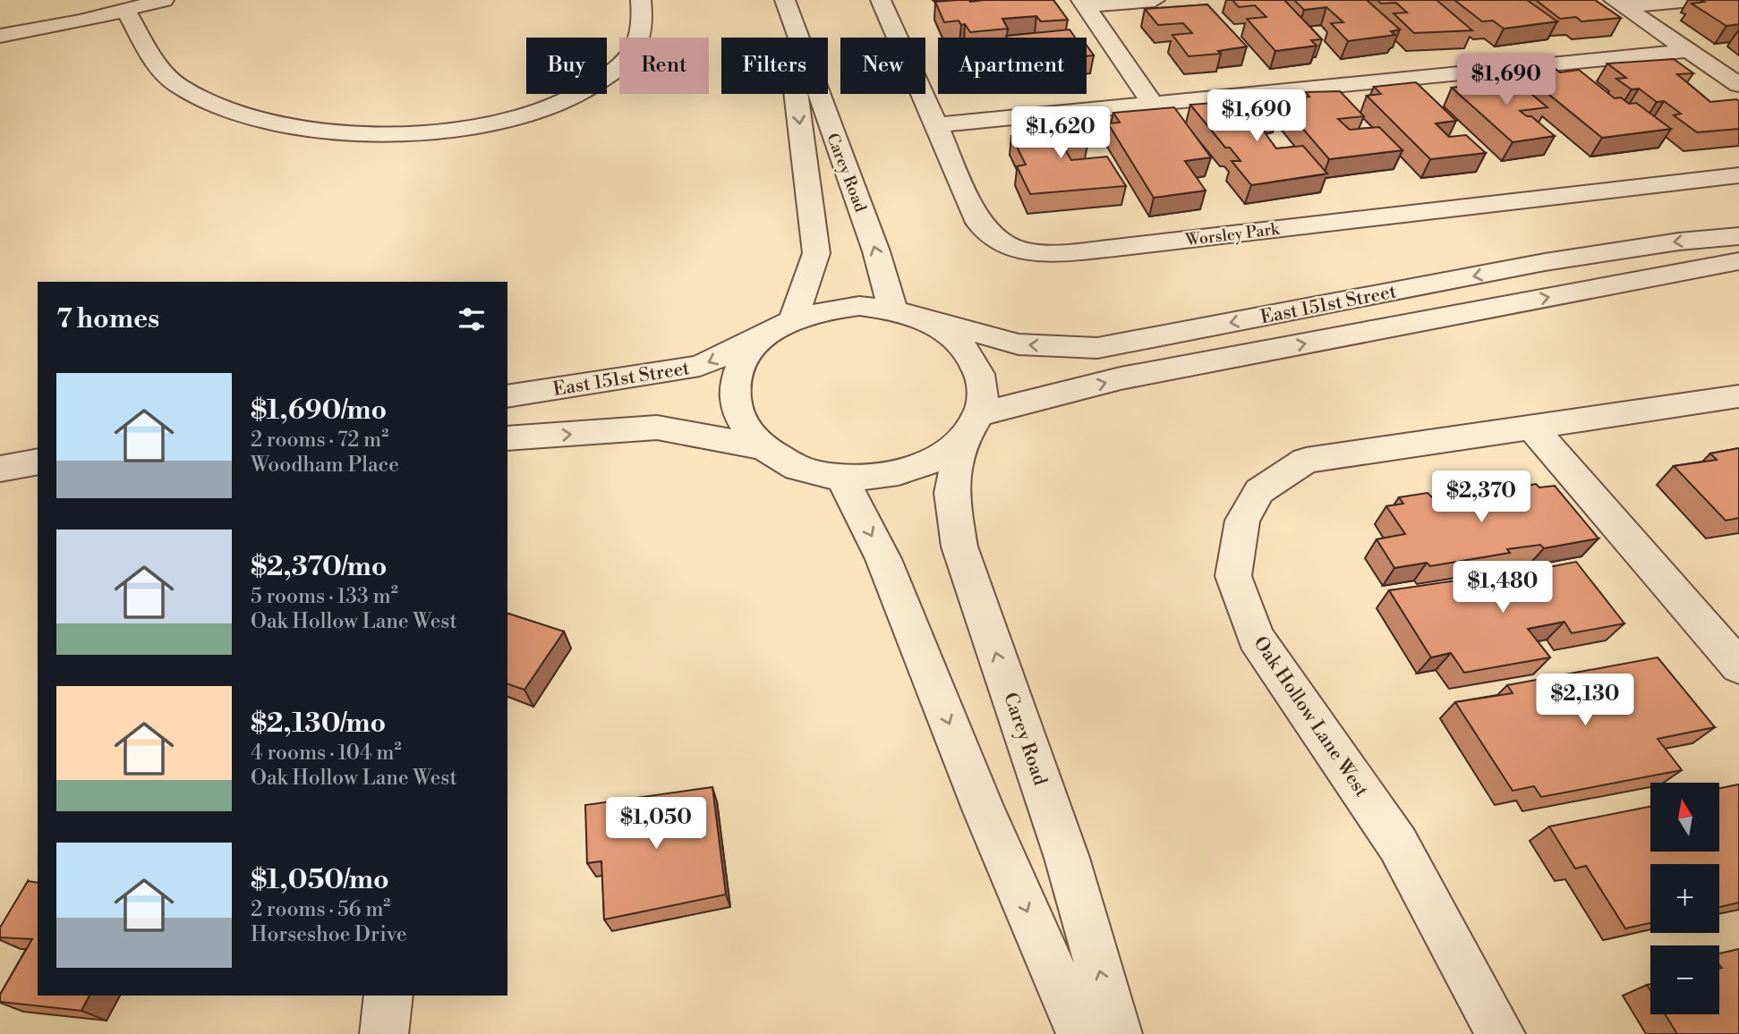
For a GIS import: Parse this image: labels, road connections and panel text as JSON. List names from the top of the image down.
{
  "streets": {
    "street": [
      "Carey Road",
      "Worsley Park",
      "East 151st Street",
      "Oak Hollow Lane West"
    ]
  },
  "crossings": [
    ["Carey Road", "East 151st Street"]
  ],
  "north": "top",
  "page": {
    "chip": [
      "Buy",
      "Rent",
      "Filters",
      "New",
      "Apartment"
    ],
    "price": [
      "$1,690",
      "$1,690",
      "$1,620",
      "$2,370",
      "$1,480",
      "$2,130",
      "$1,050"
    ],
    "heading": "7 homes",
    "list": [
      {
        "name": "$1,690/mo",
        "note": "2 rooms · 72 m² · Woodham Place"
      },
      {
        "name": "$2,370/mo",
        "note": "5 rooms · 133 m² · Oak Hollow Lane West"
      },
      {
        "name": "$2,130/mo",
        "note": "4 rooms · 104 m² · Oak Hollow Lane West"
      },
      {
        "name": "$1,050/mo",
        "note": "2 rooms · 56 m² · Horseshoe Drive"
      }
    ],
    "map_buttons": ["+", "−"]
  }
}
